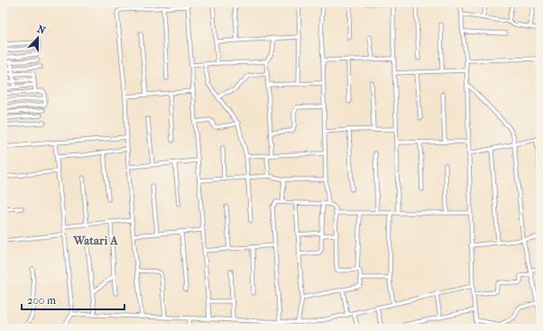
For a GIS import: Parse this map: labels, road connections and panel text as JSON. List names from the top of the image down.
{
  "districts": ["Watari A"],
  "scale_bar": "200 m",
  "north": "top"
}
